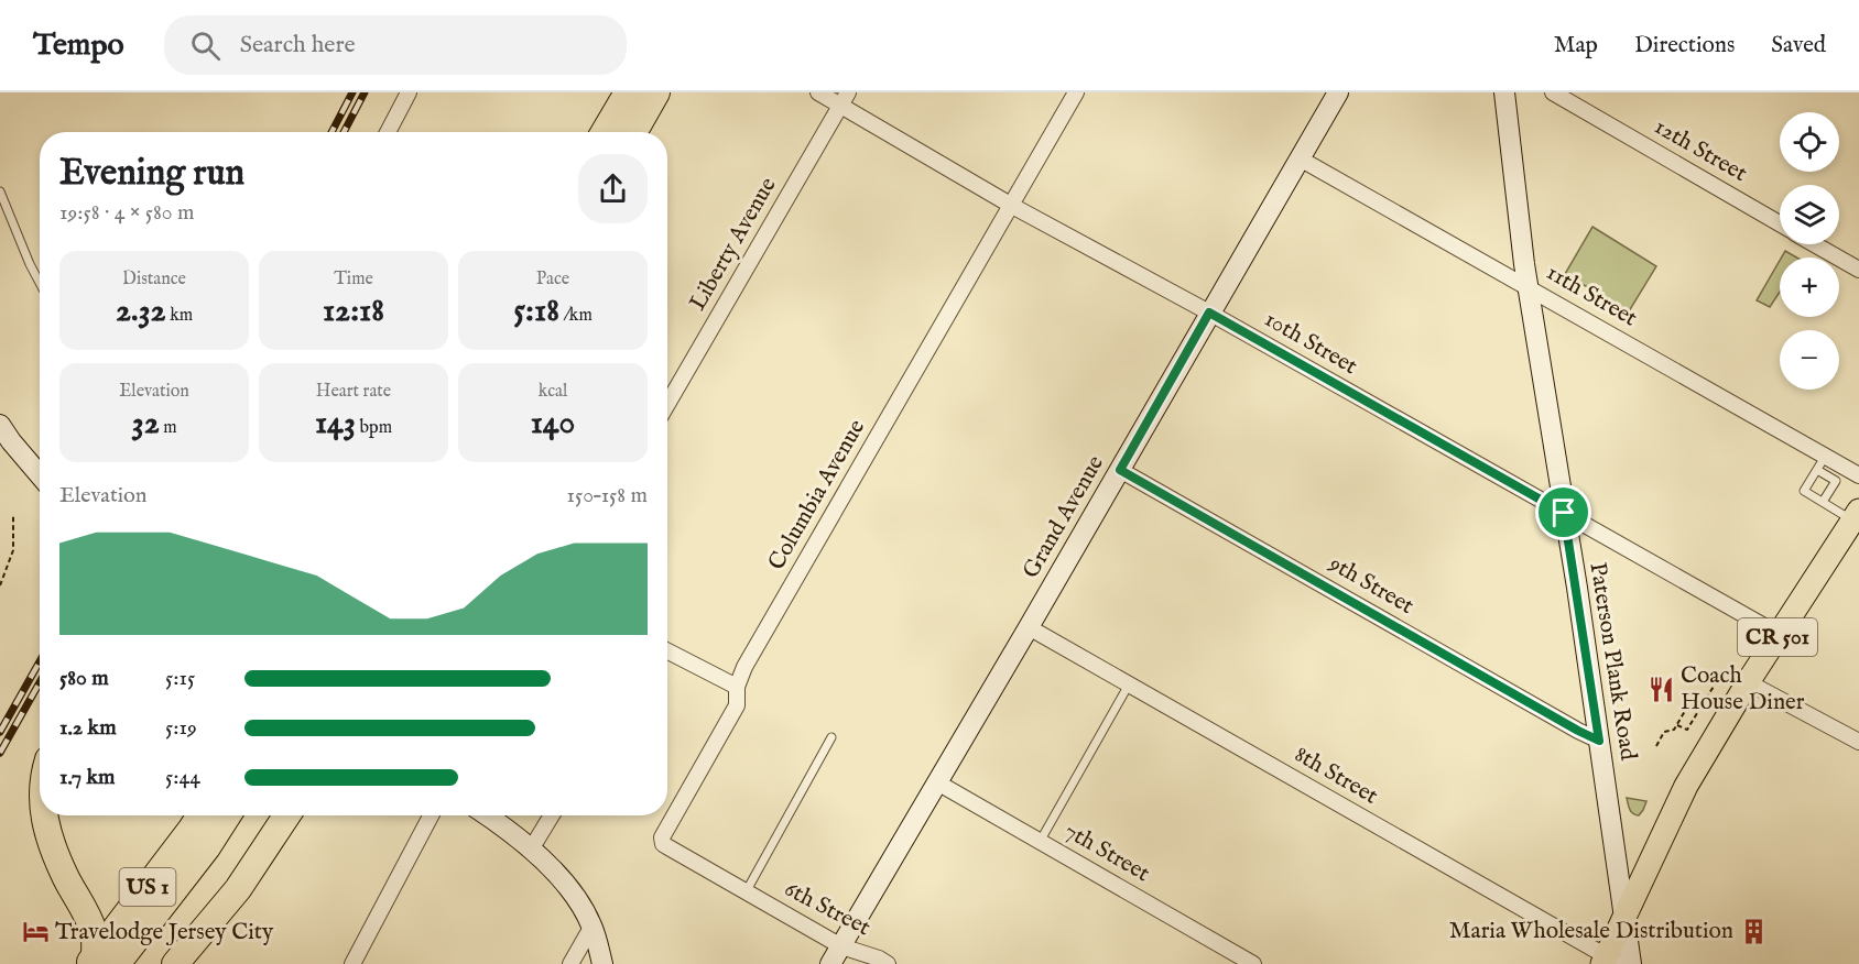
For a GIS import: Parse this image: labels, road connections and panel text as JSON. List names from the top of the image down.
{
  "streets": {
    "highway": ["US 1"],
    "main road": ["Grand Avenue", "CR 501", "Paterson Plank Road"],
    "street": [
      "12th Street",
      "Liberty Avenue",
      "11th Street",
      "10th Street",
      "Columbia Avenue",
      "9th Street",
      "8th Street",
      "7th Street",
      "6th Street"
    ]
  },
  "crossings": [
    ["Liberty Avenue", "10th Street"],
    ["11th Street", "Grand Avenue"],
    ["11th Street", "Paterson Plank Road"],
    ["10th Street", "Columbia Avenue"],
    ["10th Street", "Grand Avenue"],
    ["10th Street", "CR 501"],
    ["10th Street", "Paterson Plank Road"],
    ["Columbia Avenue", "6th Street"],
    ["Grand Avenue", "9th Street"],
    ["Grand Avenue", "8th Street"],
    ["Grand Avenue", "7th Street"],
    ["Grand Avenue", "6th Street"],
    ["9th Street", "Paterson Plank Road"],
    ["CR 501", "Paterson Plank Road"],
    ["CR 501", "8th Street"]
  ],
  "places": {
    "restaurant": ["Coach House Diner"],
    "building": ["Maria Wholesale Distribution"],
    "hotel": ["Travelodge Jersey City"]
  },
  "page": {
    "header": "Tempo",
    "search": "Search here",
    "nav": ["Map", "Directions", "Saved"],
    "map_buttons": ["+", "−"],
    "heading": ["Evening run", "19:58 · 4 × 580 m"],
    "stats": [
      ["Distance", "2.32 km"],
      ["Time", "12:18"],
      ["Pace", "5:18 /km"],
      ["Elevation", "32 m"],
      ["Heart rate", "143 bpm"],
      ["kcal", "140"]
    ],
    "chart": ["Elevation", "150–158 m"],
    "list": [
      {
        "name": "580 m",
        "note": "5:15"
      },
      {
        "name": "1.2 km",
        "note": "5:19"
      },
      {
        "name": "1.7 km",
        "note": "5:44"
      }
    ]
  }
}
